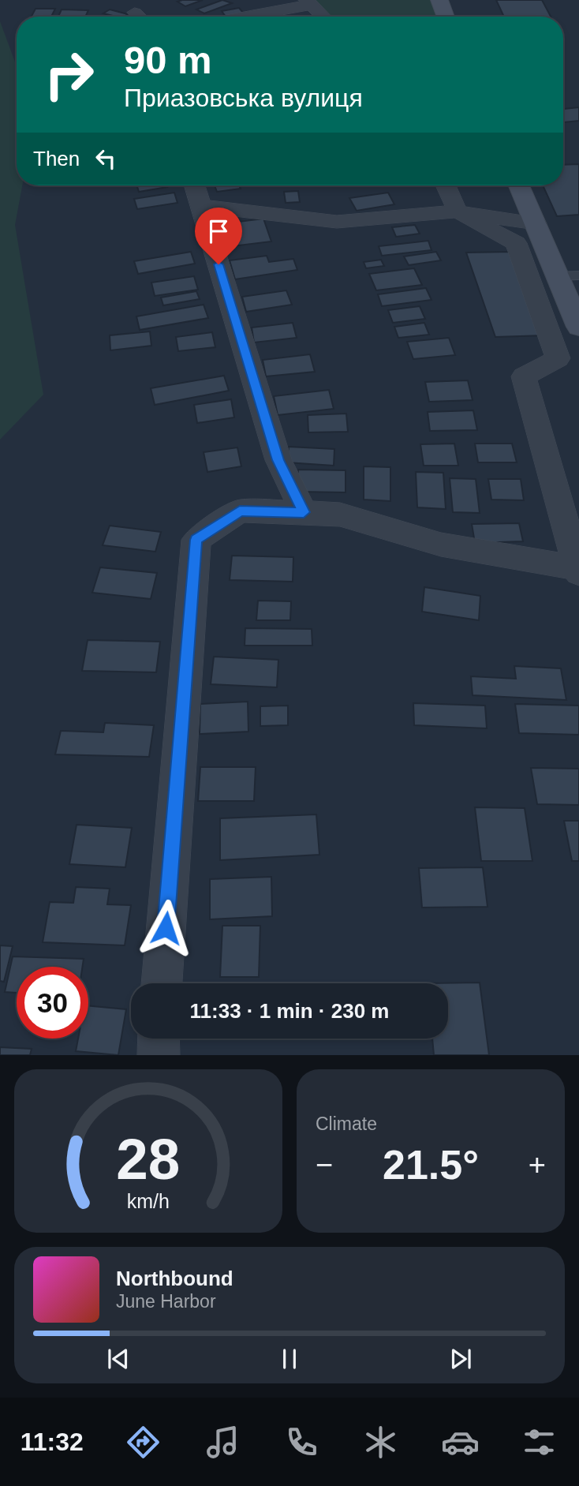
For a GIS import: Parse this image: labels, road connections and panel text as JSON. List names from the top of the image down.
{
  "page": {
    "turn": ["90 m", "Приазовська вулиця"],
    "then": "Then",
    "limit": "30",
    "trip": "11:33 · 1 min · 230 m",
    "tile": "Climate",
    "heat": ["−", "21.5°", "+"],
    "song": ["Northbound", "June Harbor"],
    "tabs": "11:32",
    "gauge": ["28", "km/h"]
  }
}
